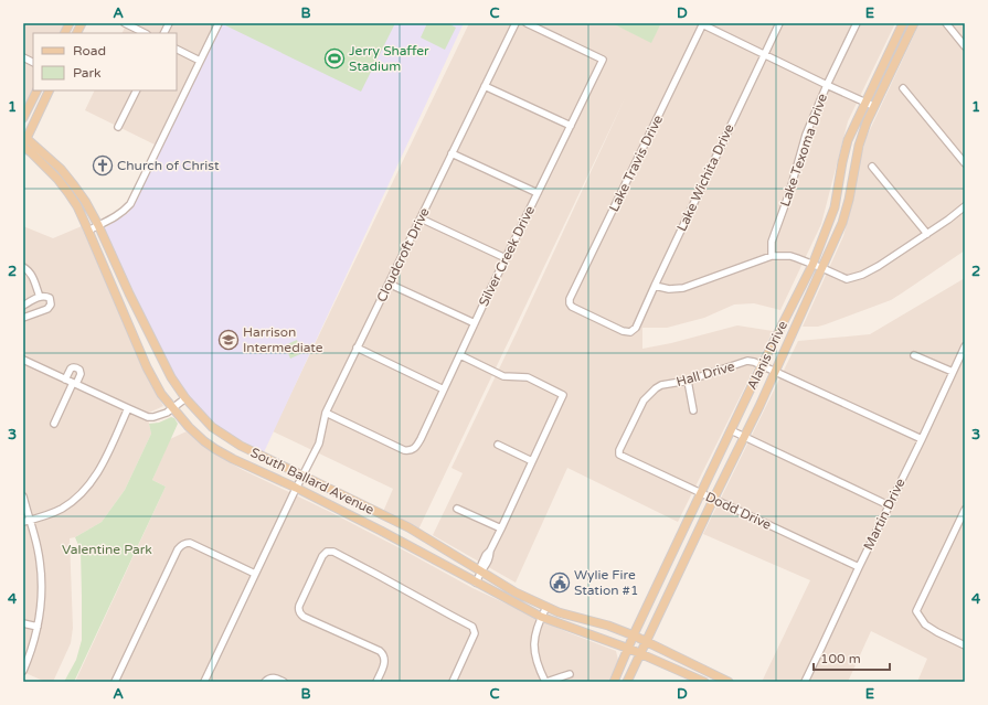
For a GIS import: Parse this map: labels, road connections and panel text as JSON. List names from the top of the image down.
{
  "streets": {
    "main road": ["Alanis Drive", "South Ballard Avenue"],
    "street": [
      "Lake Texoma Drive",
      "Lake Travis Drive",
      "Lake Wichita Drive",
      "Cloudcroft Drive",
      "Silver Creek Drive",
      "Hall Drive",
      "Dodd Drive",
      "Martin Drive"
    ]
  },
  "crossings": [
    ["Lake Travis Drive", "Lake Wichita Drive"],
    ["Cloudcroft Drive", "Silver Creek Drive"],
    ["Cloudcroft Drive", "South Ballard Avenue"],
    ["Alanis Drive", "Hall Drive"],
    ["Alanis Drive", "South Ballard Avenue"],
    ["Alanis Drive", "Dodd Drive"],
    ["Hall Drive", "Dodd Drive"],
    ["Hall Drive", "Martin Drive"],
    ["Dodd Drive", "Martin Drive"]
  ],
  "parks": ["Valentine Park"],
  "places": {
    "sports": ["Jerry Shaffer Stadium"],
    "church": ["Church of Christ"],
    "school or university": ["Harrison Intermediate"],
    "public building": ["Wylie Fire Station #1"]
  },
  "legend": ["Road", "Park"],
  "scale_bar": "100 m",
  "grid": {
    "columns": [
      "A",
      "B",
      "C",
      "D",
      "E"
    ],
    "rows": [
      "1",
      "2",
      "3",
      "4"
    ]
  }
}
